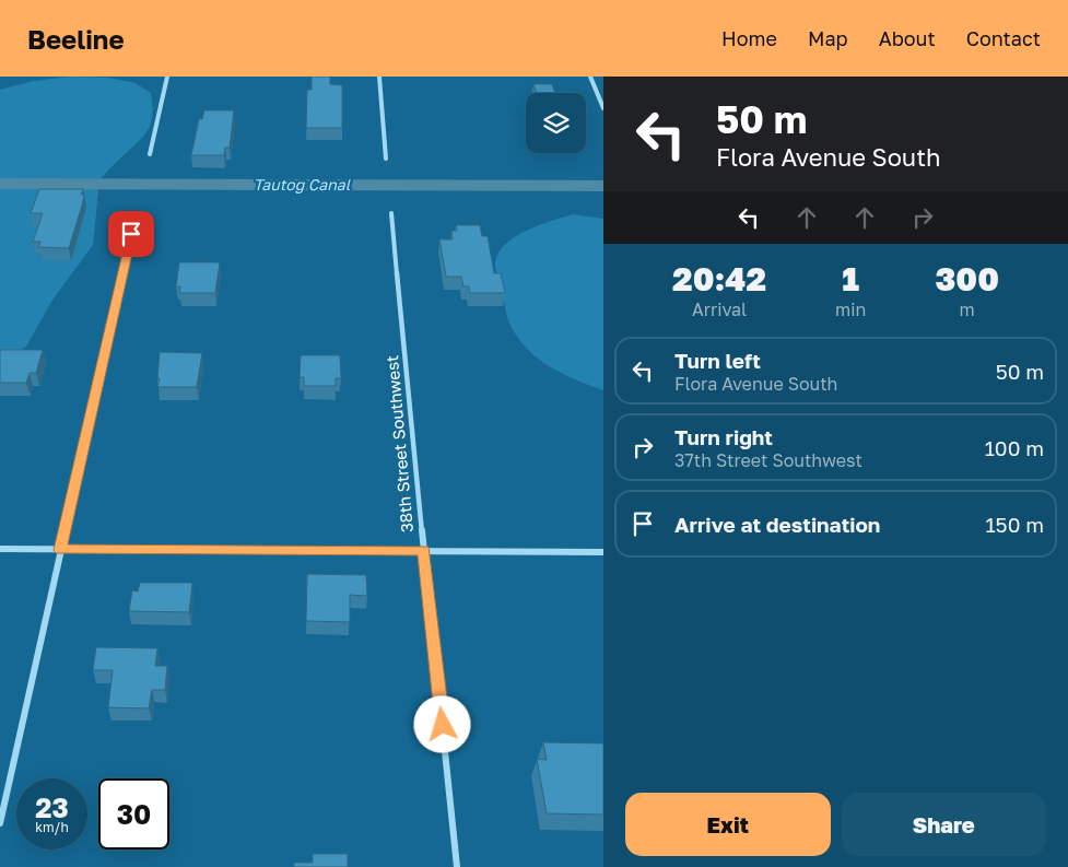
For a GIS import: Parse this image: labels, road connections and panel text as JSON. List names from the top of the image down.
{
  "streets": {
    "street": ["38th Street Southwest"]
  },
  "water": ["Tautog Canal"],
  "page": {
    "header": "Beeline",
    "nav": [
      "Home",
      "Map",
      "About",
      "Contact"
    ],
    "turn": ["50 m", "Flora Avenue South"],
    "eta": [
      "20:42",
      "Arrival",
      "1",
      "min",
      "300",
      "m"
    ],
    "list": [
      {
        "name": "Turn left",
        "note": "Flora Avenue South",
        "value": "50 m"
      },
      {
        "name": "Turn right",
        "note": "37th Street Southwest",
        "value": "100 m"
      },
      {
        "name": "Arrive at destination",
        "value": "150 m"
      }
    ],
    "speed": "23 km/h",
    "limit": "30",
    "buttons": ["Exit", "Share"]
  }
}
